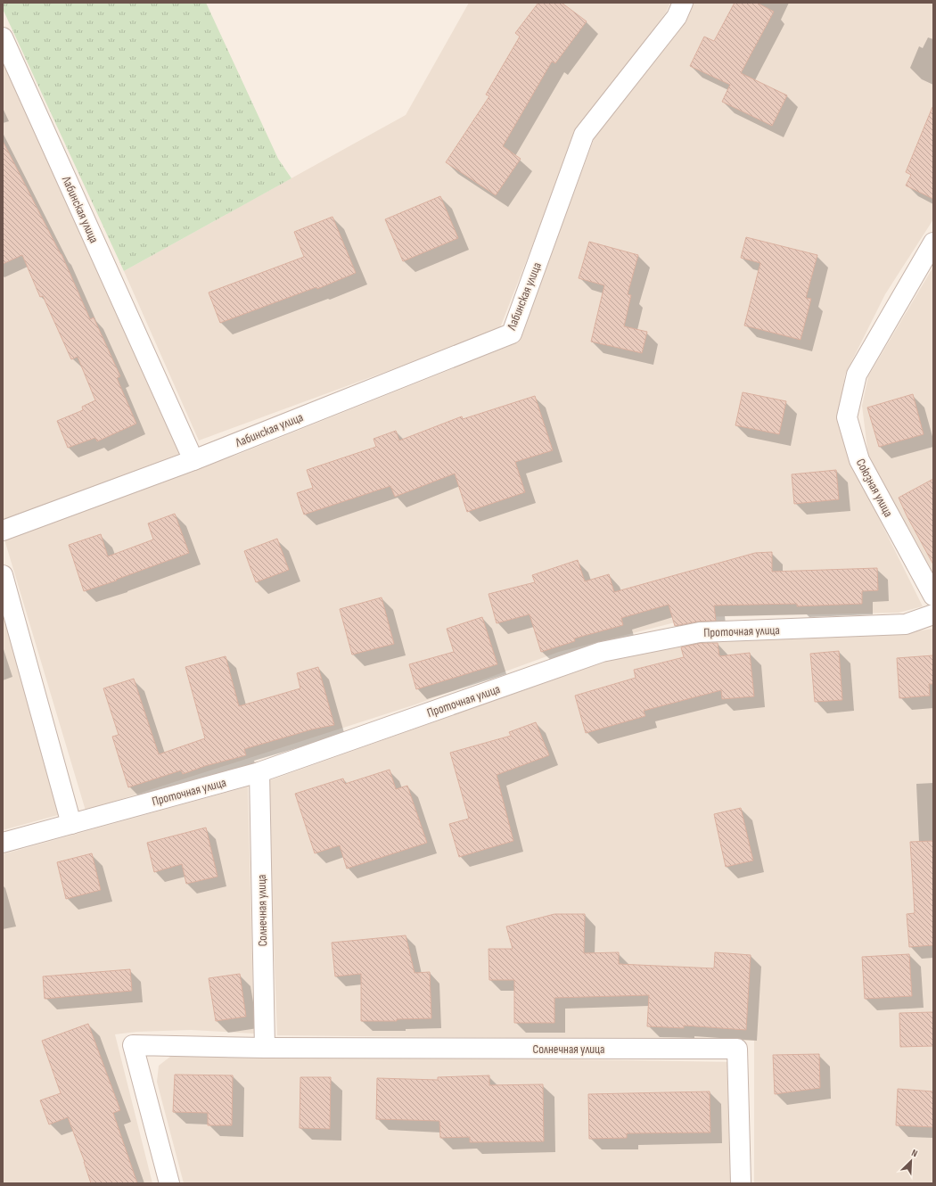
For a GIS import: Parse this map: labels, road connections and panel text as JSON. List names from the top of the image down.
{
  "streets": {
    "street": [
      "Лабинская улица",
      "Союзная улица",
      "Проточная улица",
      "Солнечная улица"
    ]
  },
  "crossings": [
    ["Проточная улица", "Солнечная улица"]
  ],
  "north": "top right"
}
